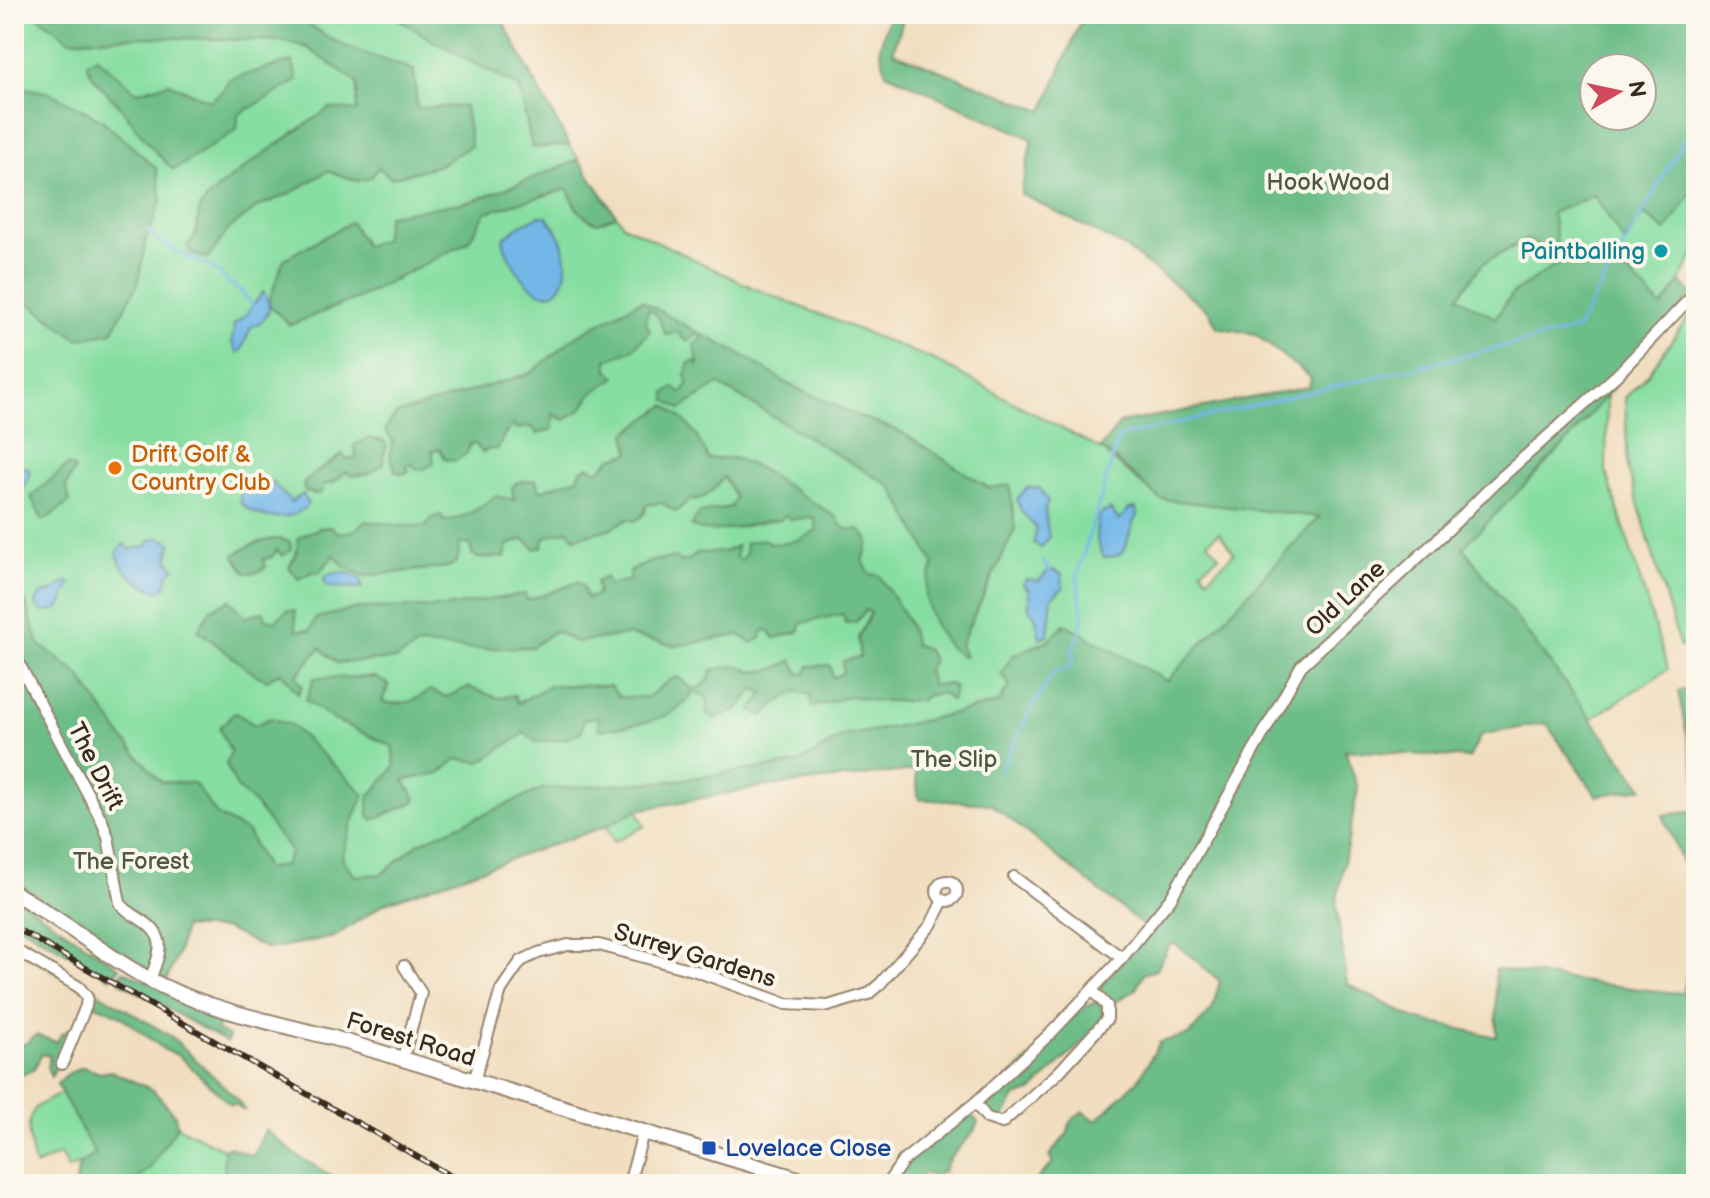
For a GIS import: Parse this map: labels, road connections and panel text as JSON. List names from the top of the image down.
{
  "streets": {
    "street": [
      "Old Lane",
      "The Drift",
      "Surrey Gardens",
      "Forest Road"
    ]
  },
  "crossings": [
    ["The Drift", "Forest Road"],
    ["Surrey Gardens", "Forest Road"]
  ],
  "parks": ["Hook Wood", "The Slip", "The Forest"],
  "places": {
    "other": ["Paintballing", "Drift Golf & Country Club"],
    "transit": ["Lovelace Close"]
  },
  "north": "right"
}
